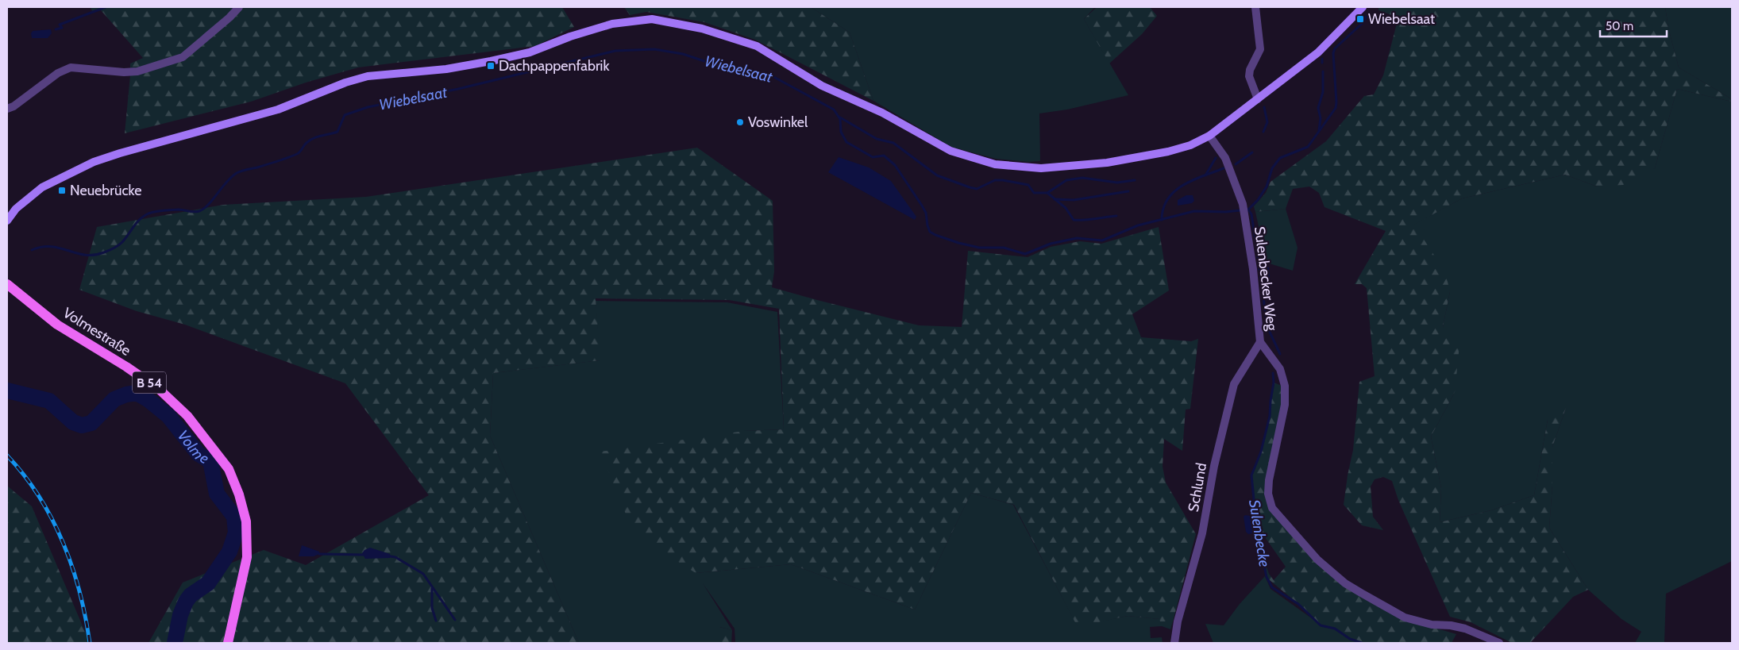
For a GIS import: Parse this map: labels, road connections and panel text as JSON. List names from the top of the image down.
{
  "streets": {
    "main road": ["Volmestraße", "B 54"],
    "street": ["Sulenbecker Weg", "Schlund"]
  },
  "crossings": [
    ["Sulenbecker Weg", "Schlund"]
  ],
  "water": ["Wiebelsaat", "Volme", "Sulenbecke"],
  "places": {
    "transit": ["Wiebelsaat", "Dachpappenfabrik", "Neuebrücke"],
    "other": ["Voswinkel"]
  },
  "scale_bar": "50 m"
}
